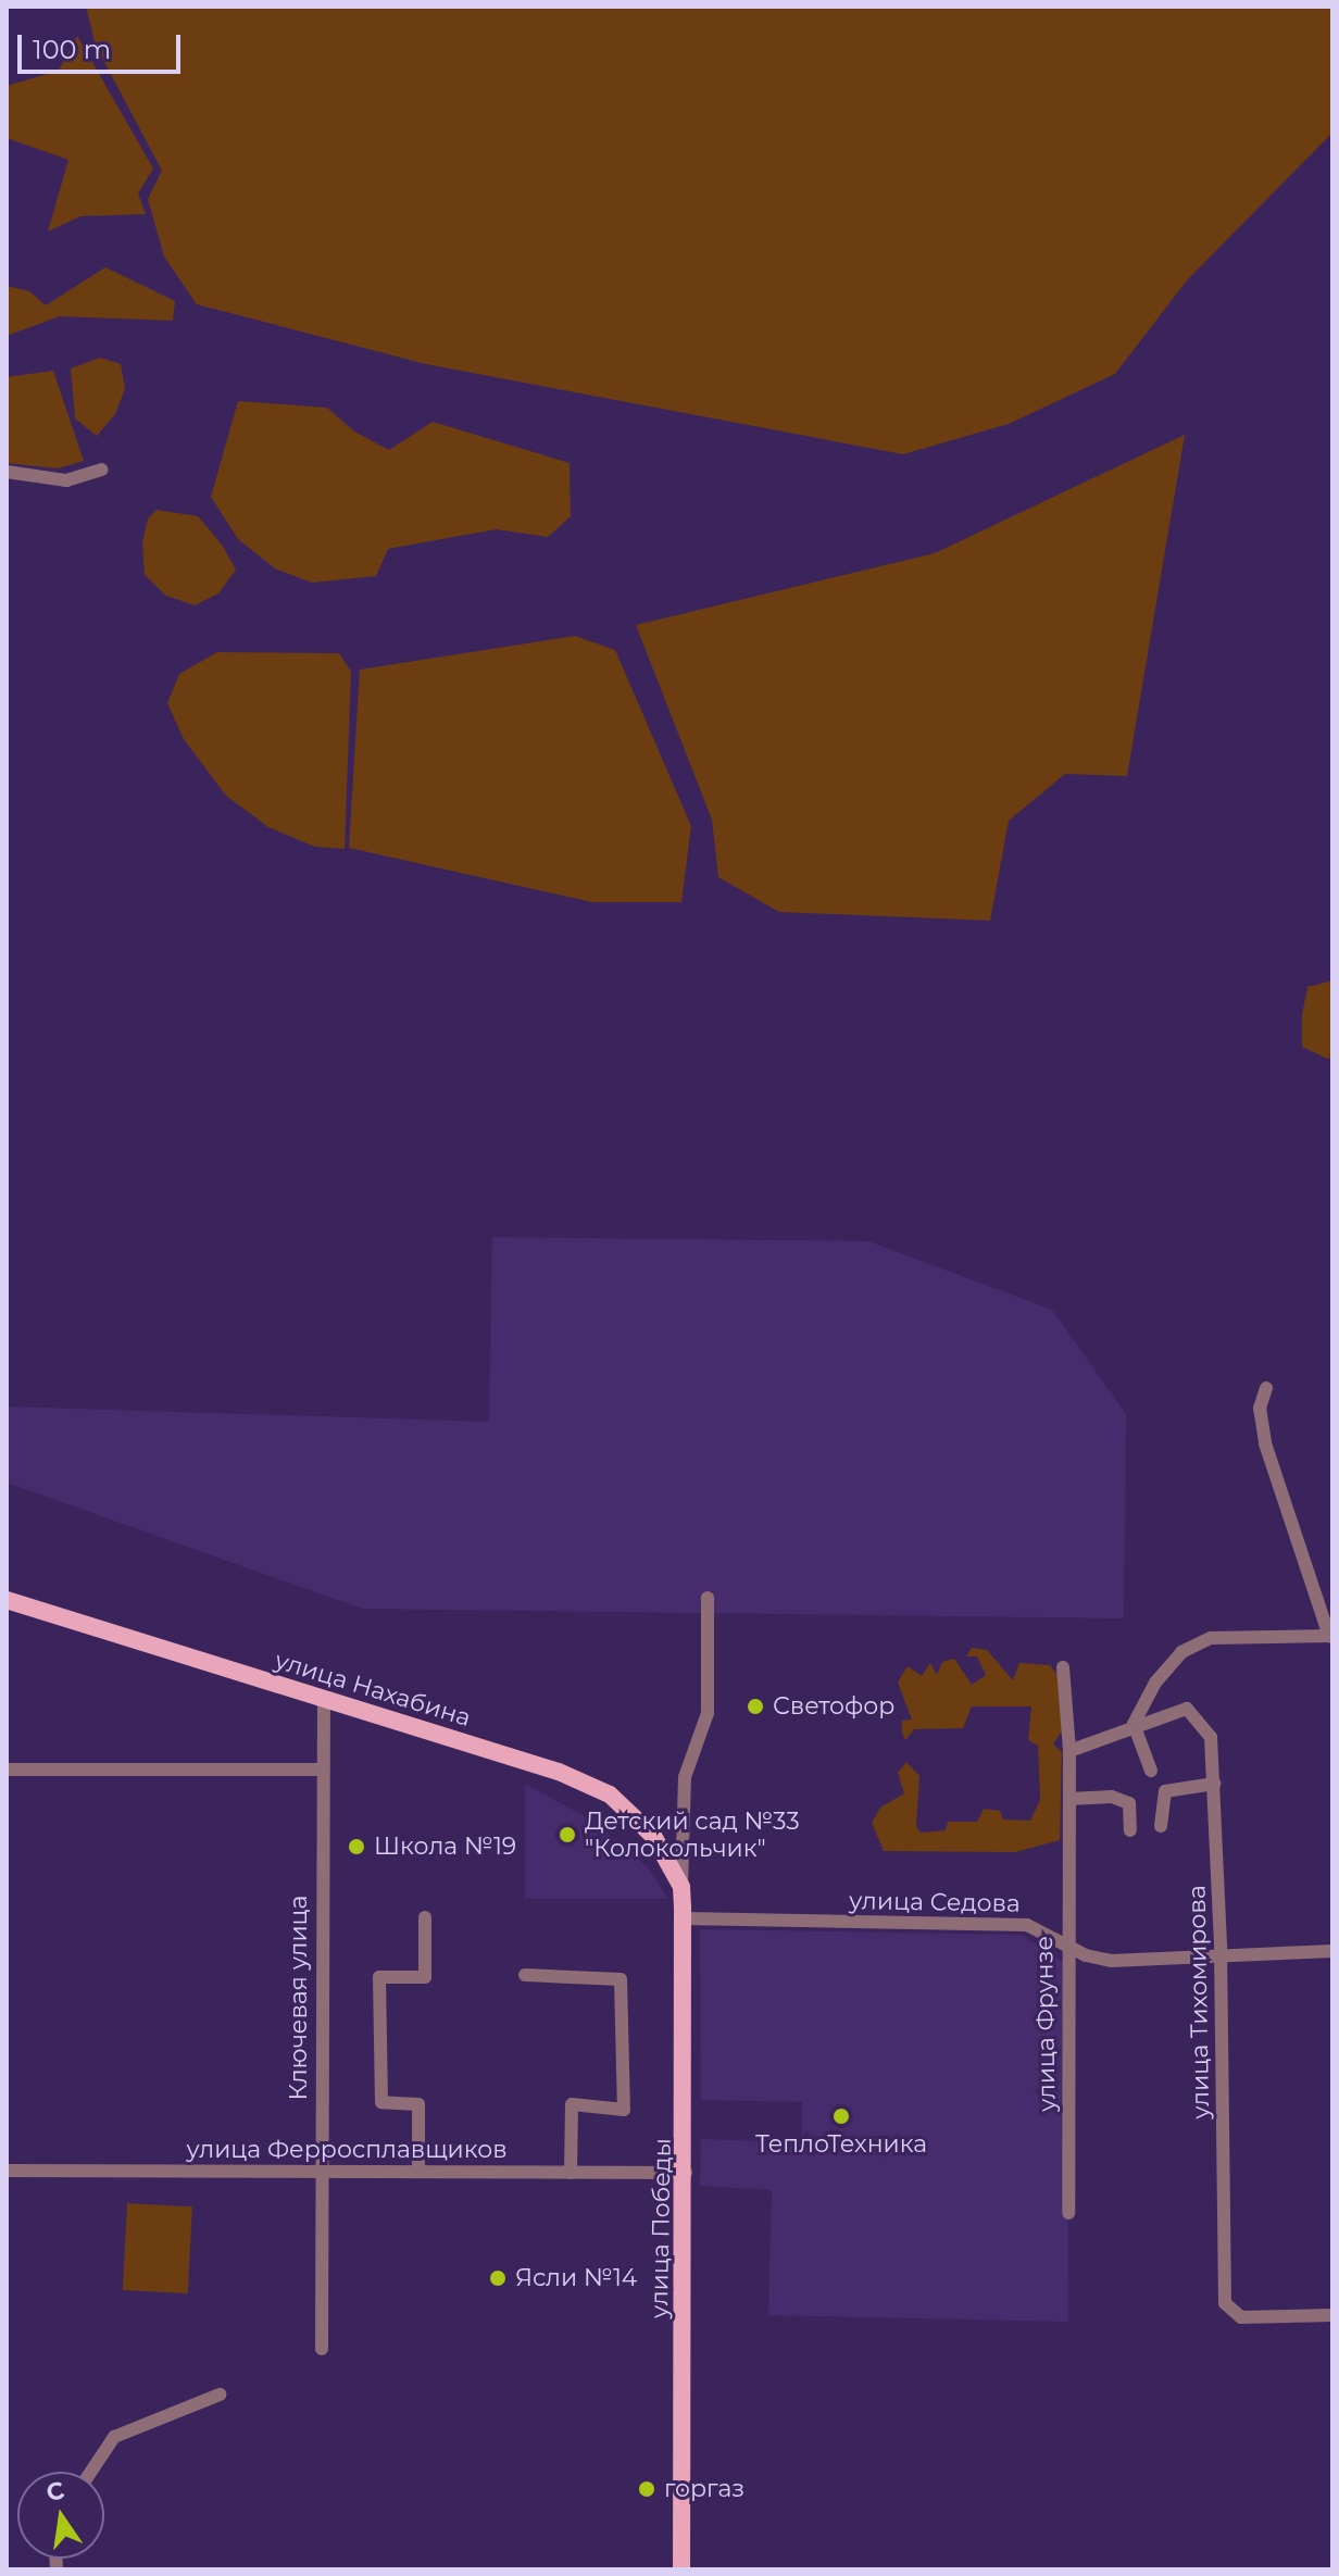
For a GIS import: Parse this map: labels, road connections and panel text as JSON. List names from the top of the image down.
{
  "streets": {
    "main road": ["улица Нахабина", "улица Победы"],
    "street": [
      "улица Седова",
      "Ключевая улица",
      "улица Тихомирова",
      "улица Фрунзе",
      "улица Ферросплавщиков"
    ]
  },
  "crossings": [
    ["улица Нахабина", "Ключевая улица"],
    ["улица Нахабина", "улица Победы"],
    ["улица Седова", "улица Тихомирова"],
    ["улица Седова", "улица Фрунзе"],
    ["улица Седова", "улица Победы"],
    ["Ключевая улица", "улица Ферросплавщиков"],
    ["улица Ферросплавщиков", "улица Победы"]
  ],
  "places": [
    "Светофор",
    "Детский сад №33 \"Колокольчик\"",
    "Школа №19",
    "ТеплоТехника",
    "Ясли №14",
    "горгаз"
  ],
  "scale_bar": "100 m",
  "north": "top"
}
